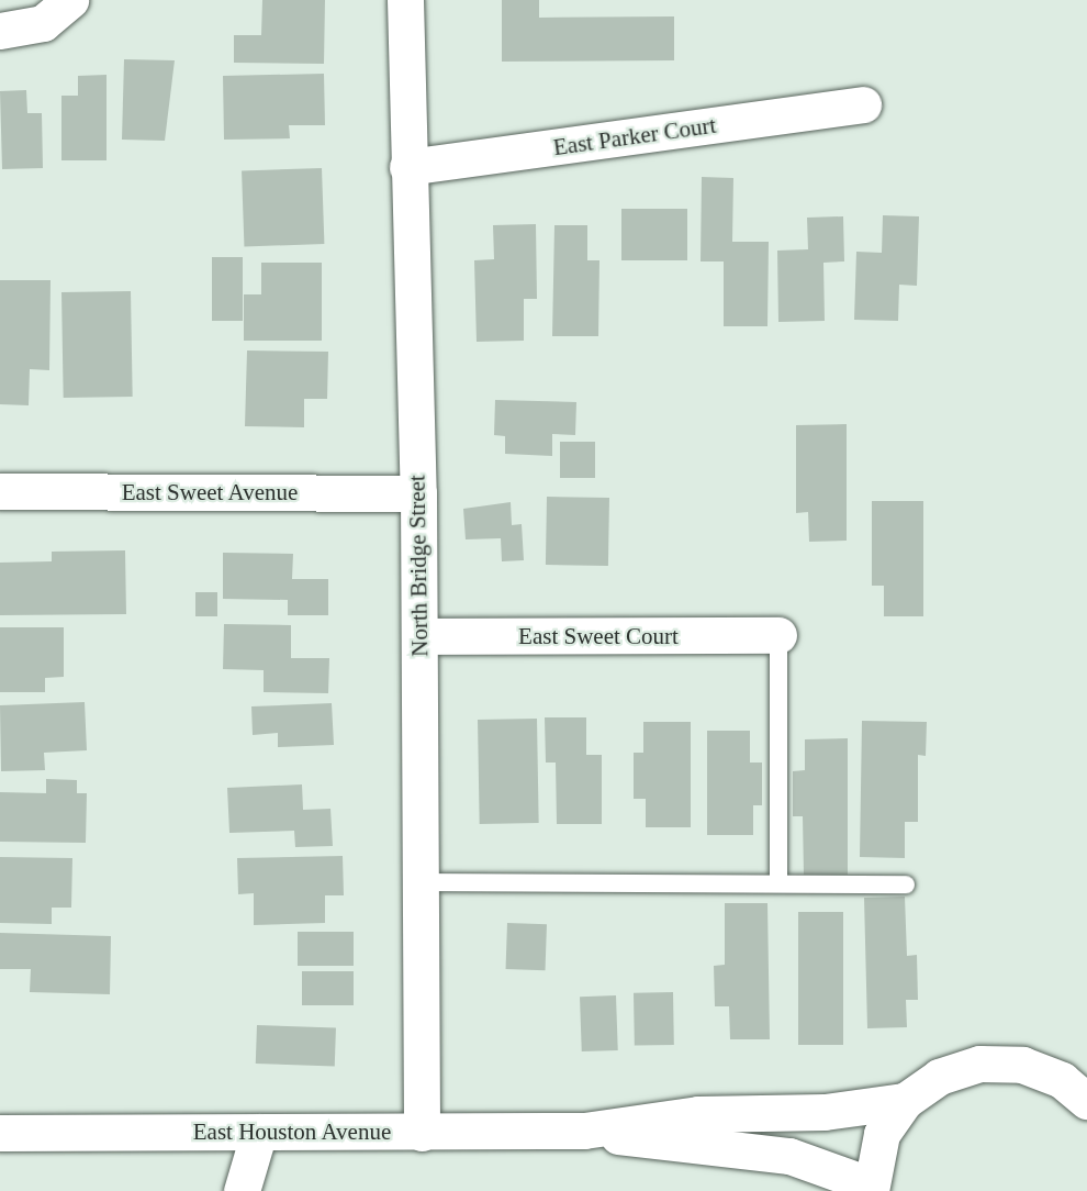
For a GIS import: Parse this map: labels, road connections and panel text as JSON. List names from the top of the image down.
{
  "streets": {
    "street": [
      "East Parker Court",
      "East Sweet Avenue",
      "North Bridge Street",
      "East Sweet Court",
      "East Houston Avenue"
    ]
  },
  "crossings": [
    ["East Parker Court", "North Bridge Street"],
    ["East Sweet Avenue", "North Bridge Street"],
    ["North Bridge Street", "East Sweet Court"],
    ["North Bridge Street", "East Houston Avenue"]
  ]
}
